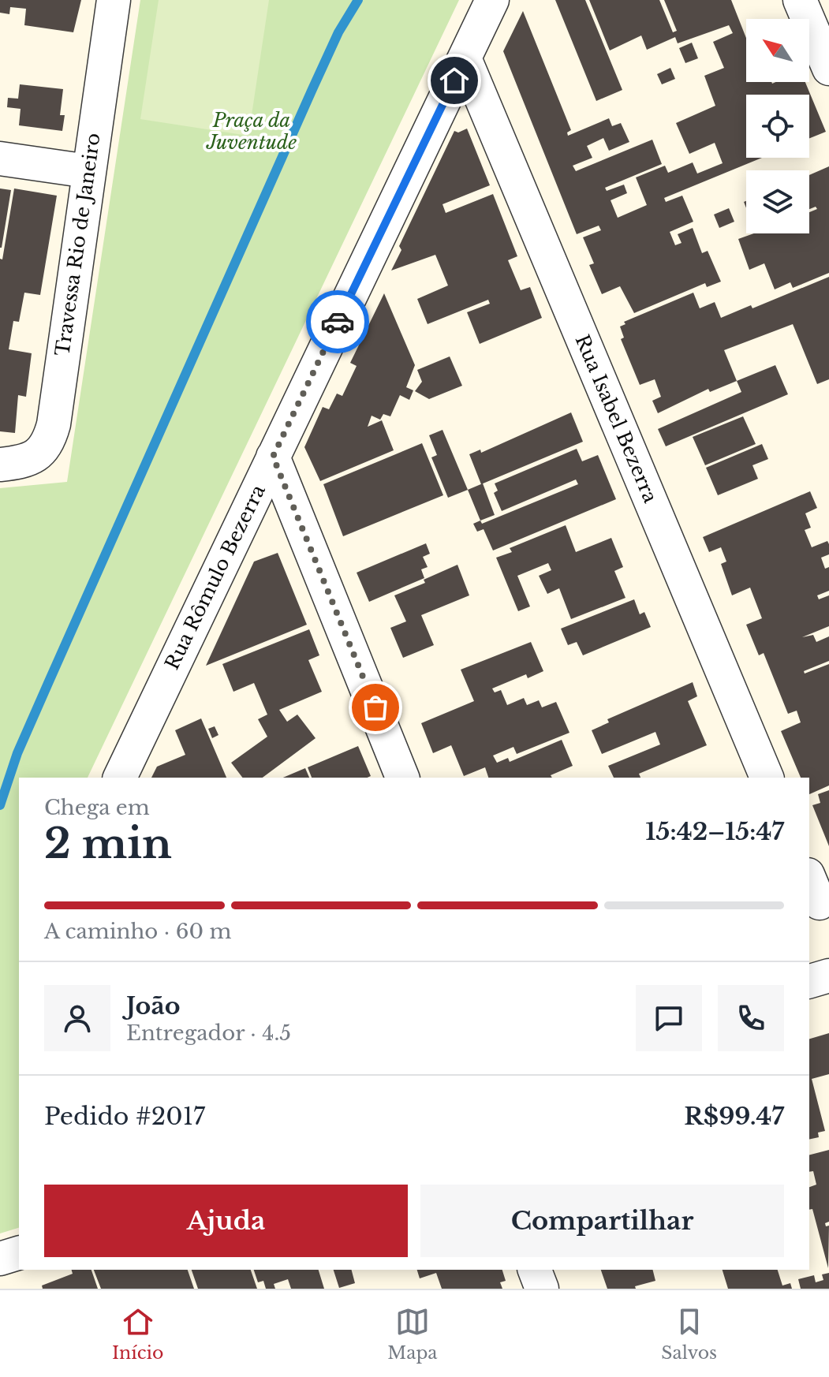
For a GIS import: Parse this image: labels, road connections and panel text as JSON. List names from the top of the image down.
{
  "streets": {
    "street": ["Travessa Rio de Janeiro", "Rua Isabel Bezerra", "Rua Rômulo Bezerra"]
  },
  "crossings": [
    ["Rua Isabel Bezerra", "Rua Rômulo Bezerra"]
  ],
  "parks": ["Praça da Juventude"],
  "north": "top left",
  "page": {
    "heading": ["2 min", "Chega em", "15:42–15:47"],
    "panel": [
      "João",
      "Entregador · 4.5",
      "Pedido #2017",
      "R$99.47"
    ],
    "bar": "A caminho · 60 m",
    "buttons": ["Ajuda", "Compartilhar"],
    "tabs": ["Início", "Mapa", "Salvos"]
  }
}
